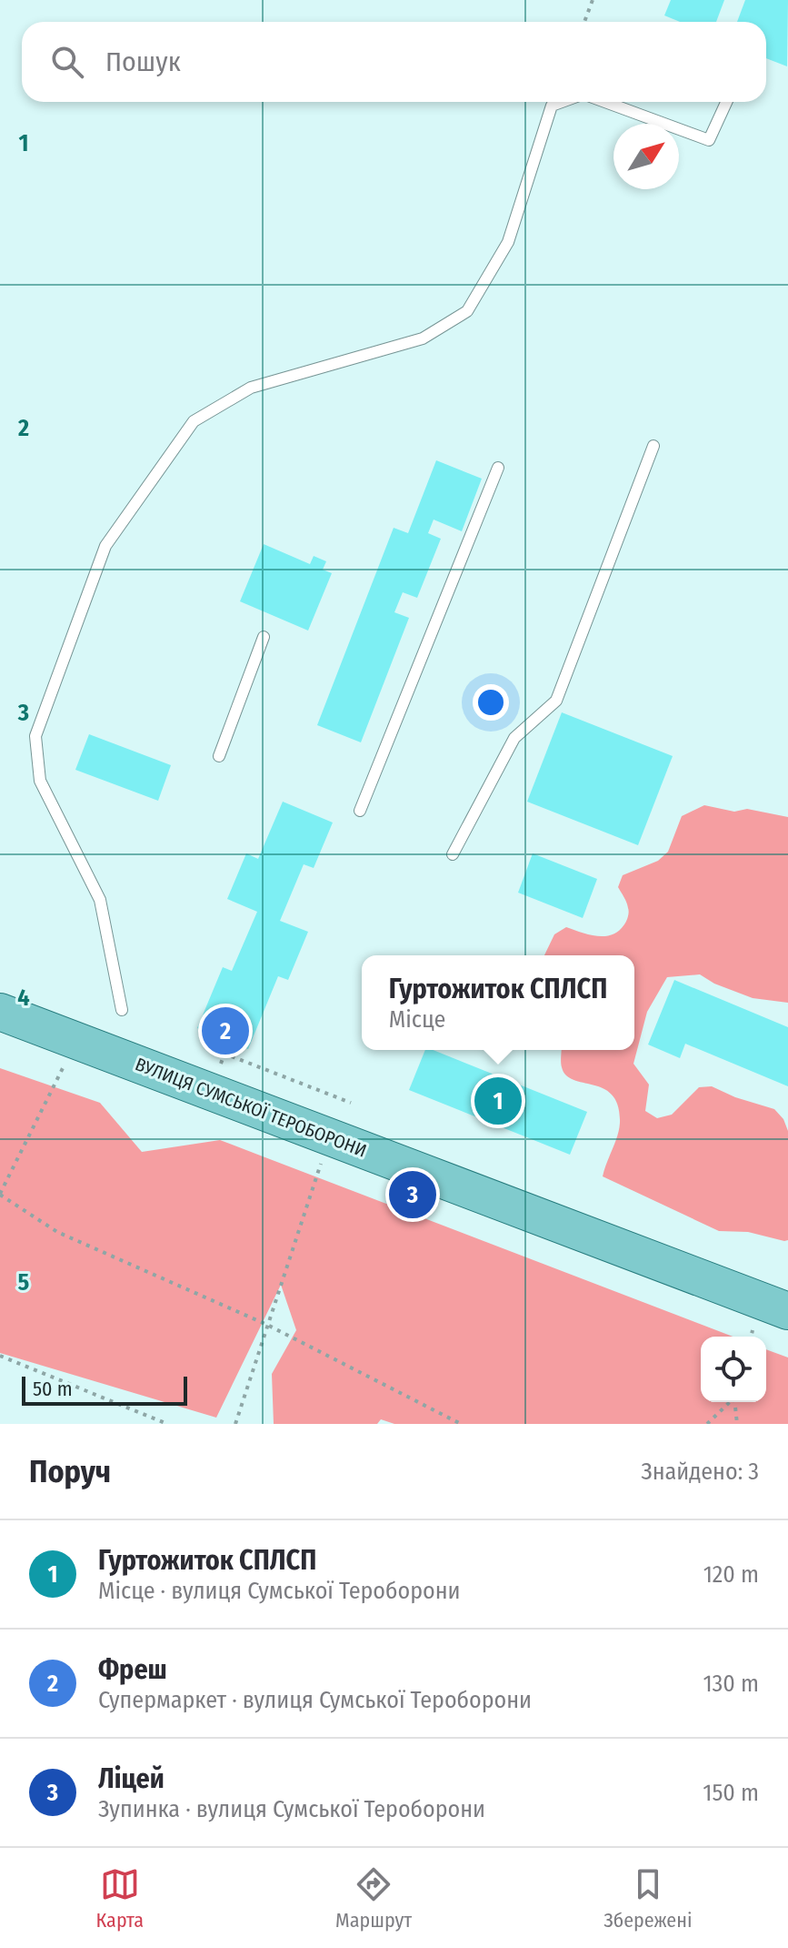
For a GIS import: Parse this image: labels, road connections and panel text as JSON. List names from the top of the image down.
{
  "streets": {
    "main road": ["ВУЛИЦЯ СУМСЬКОЇ ТЕРОБОРОНИ"]
  },
  "scale_bar": "50 m",
  "north": "top right",
  "page": {
    "search": "Пошук",
    "popup": ["Гуртожиток СПЛСП", "Місце"],
    "pins": ["2", "1", "3"],
    "scale": "50 m",
    "heading": ["Поруч", "Знайдено: 3"],
    "list": [
      {
        "mark": "1",
        "name": "Гуртожиток СПЛСП",
        "note": "Місце · вулиця Сумської Тероборони",
        "value": "120 m"
      },
      {
        "mark": "2",
        "name": "Фреш",
        "note": "Супермаркет · вулиця Сумської Тероборони",
        "value": "130 m"
      },
      {
        "mark": "3",
        "name": "Ліцей",
        "note": "Зупинка · вулиця Сумської Тероборони",
        "value": "150 m"
      }
    ],
    "nav": ["Карта", "Маршрут", "Збережені"]
  },
  "grid": {
    "rows": [
      "1",
      "2",
      "3",
      "4",
      "5"
    ]
  }
}
